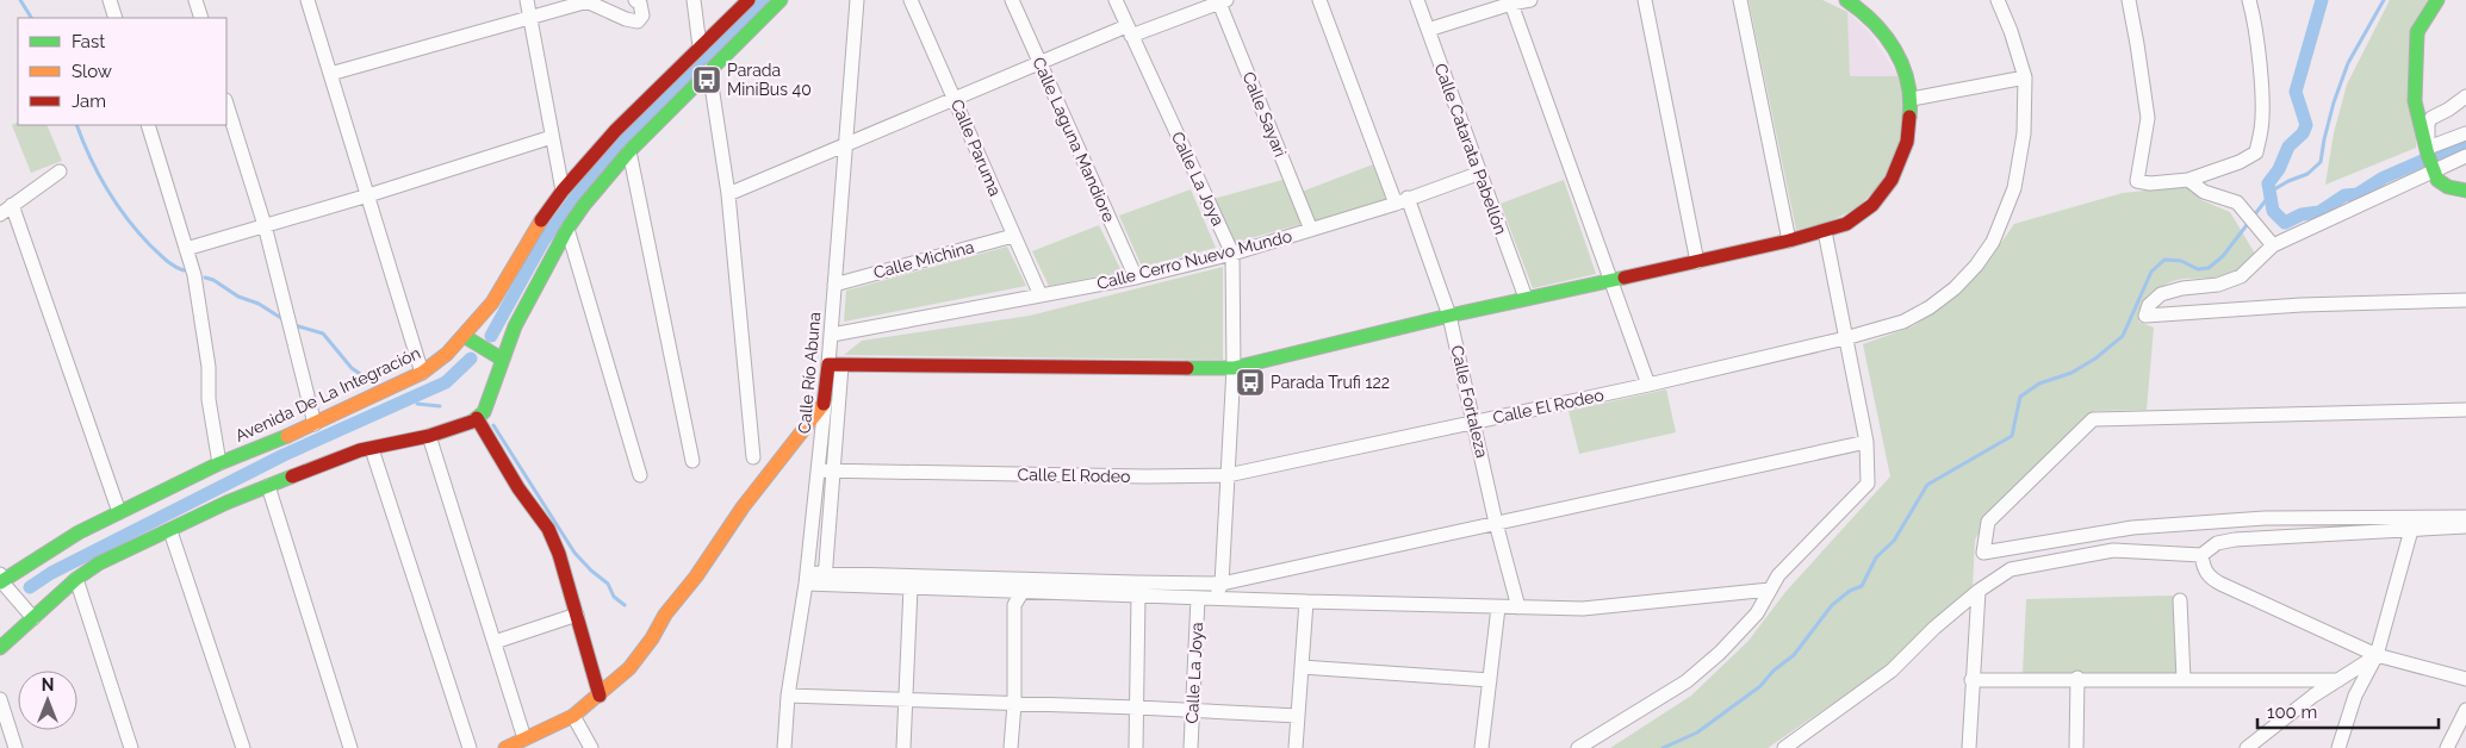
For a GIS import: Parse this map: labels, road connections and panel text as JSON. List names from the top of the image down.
{
  "streets": {
    "street": [
      "Calle Sayari",
      "Calle Laguna Mandiore",
      "Calle Paruma",
      "Calle Catarata Pabellón",
      "Calle La Joya",
      "Calle Michina",
      "Calle Cerro Nuevo Mundo",
      "Calle Río Abuna",
      "Avenida De La Integración",
      "Calle Fortaleza",
      "Calle El Rodeo"
    ]
  },
  "crossings": [
    ["Calle Sayari", "Calle Cerro Nuevo Mundo"],
    ["Calle Laguna Mandiore", "Calle Cerro Nuevo Mundo"],
    ["Calle Paruma", "Calle Michina"],
    ["Calle Paruma", "Calle Cerro Nuevo Mundo"],
    ["Calle Catarata Pabellón", "Calle Cerro Nuevo Mundo"],
    ["Calle La Joya", "Calle Cerro Nuevo Mundo"],
    ["Calle La Joya", "Calle El Rodeo"],
    ["Calle Michina", "Calle Río Abuna"],
    ["Calle Cerro Nuevo Mundo", "Calle Río Abuna"],
    ["Calle Cerro Nuevo Mundo", "Calle Fortaleza"],
    ["Calle Río Abuna", "Calle El Rodeo"],
    ["Calle Fortaleza", "Calle El Rodeo"]
  ],
  "places": {
    "bus stop": ["Parada MiniBus 40", "Parada Trufi 122"]
  },
  "legend": ["Fast", "Slow", "Jam"],
  "scale_bar": "100 m",
  "north": "top"
}
